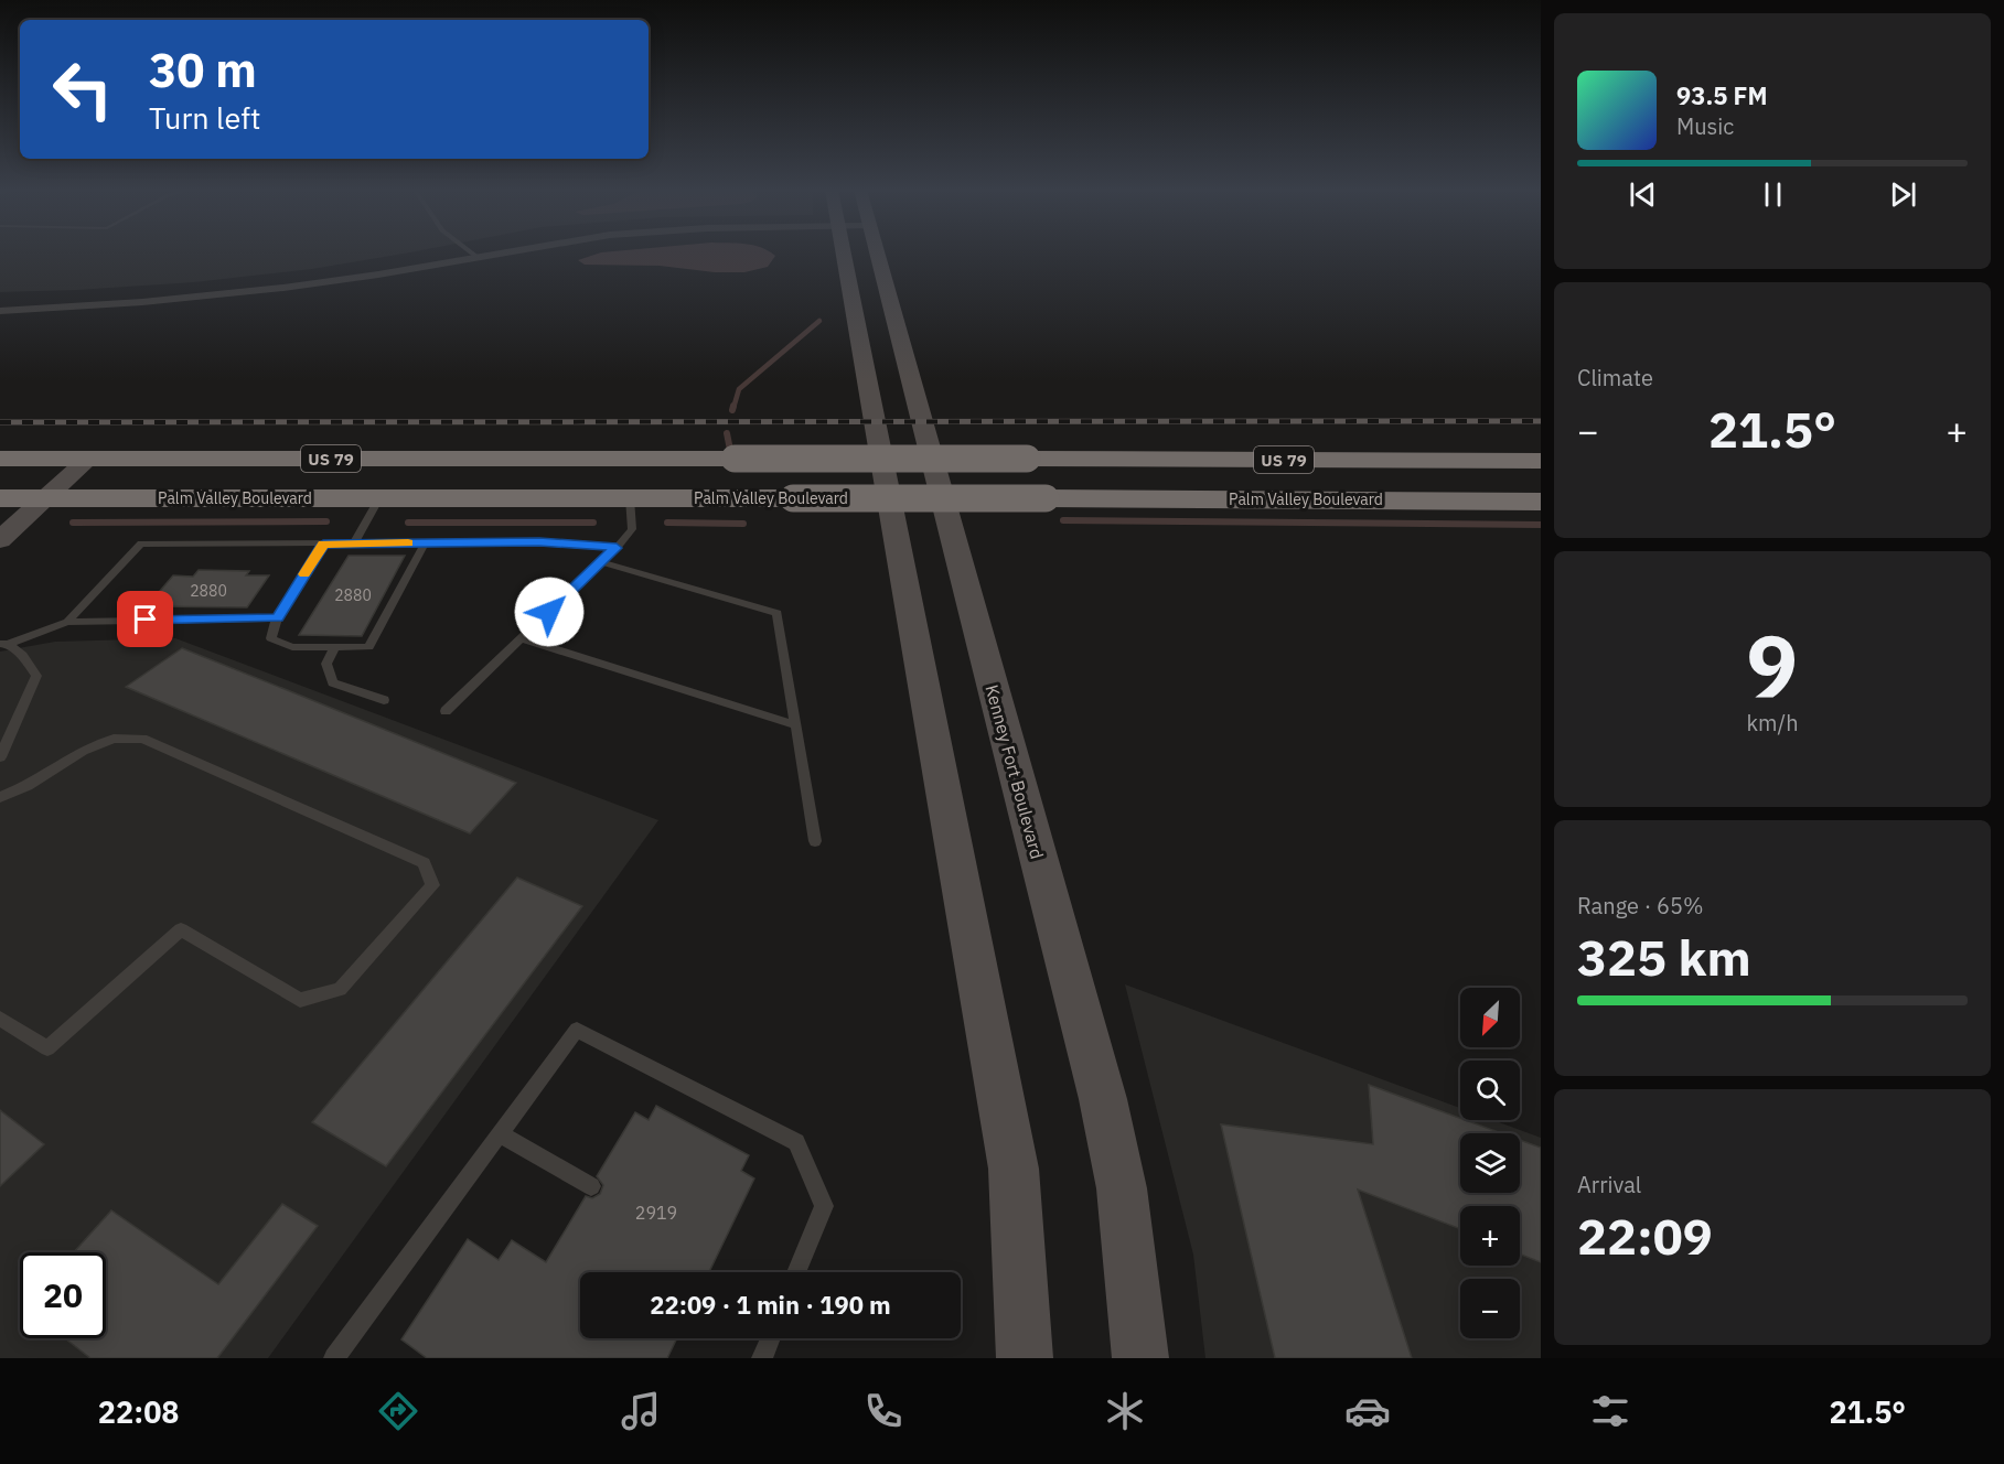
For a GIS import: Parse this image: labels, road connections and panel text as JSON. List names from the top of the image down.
{
  "streets": {
    "highway": ["US 79", "Palm Valley Boulevard"],
    "main road": ["Kenney Fort Boulevard"]
  },
  "house_numbers": ["2880", "2880", "2919"],
  "north": "bottom left",
  "page": {
    "turn": ["30 m", "Turn left"],
    "song": ["93.5 FM", "Music"],
    "tile": [
      "Climate",
      ["9", "km/h"],
      ["Range · 65%", "325 km"],
      ["Arrival", "22:09"]
    ],
    "heat": ["−", "21.5°", "+"],
    "map_buttons": ["+", "−"],
    "limit": "20",
    "trip": "22:09 · 1 min · 190 m",
    "tabs": ["22:08", "21.5°"]
  }
}
